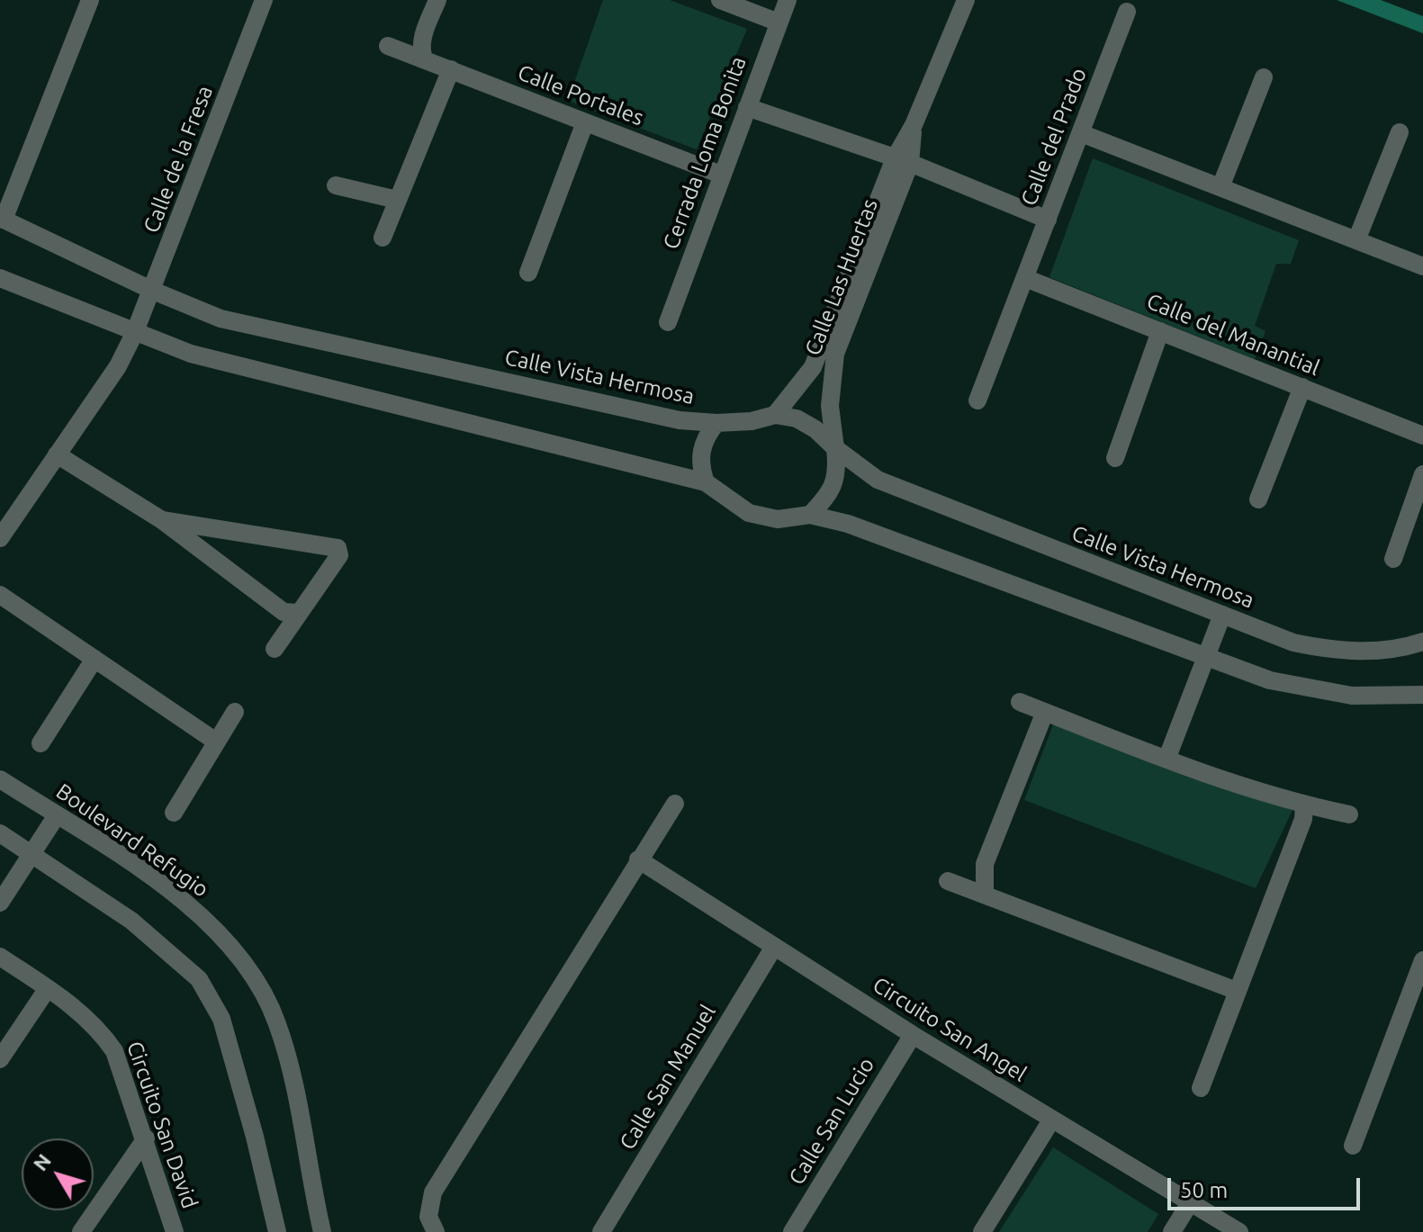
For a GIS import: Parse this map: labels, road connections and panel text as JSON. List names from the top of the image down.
{
  "streets": {
    "street": [
      "Calle Portales",
      "Calle del Prado",
      "Cerrada Loma Bonita",
      "Calle de la Fresa",
      "Calle Las Huertas",
      "Calle del Manantial",
      "Calle Vista Hermosa",
      "Boulevard Refugio",
      "Circuito San Angel",
      "Calle San Manuel",
      "Calle San Lucio",
      "Circuito San David"
    ]
  },
  "crossings": [
    ["Calle Portales", "Cerrada Loma Bonita"],
    ["Calle del Prado", "Calle del Manantial"],
    ["Calle de la Fresa", "Calle Vista Hermosa"],
    ["Calle Las Huertas", "Calle Vista Hermosa"],
    ["Circuito San Angel", "Calle San Manuel"],
    ["Circuito San Angel", "Calle San Lucio"]
  ],
  "scale_bar": "50 m",
  "north": "top left"
}
